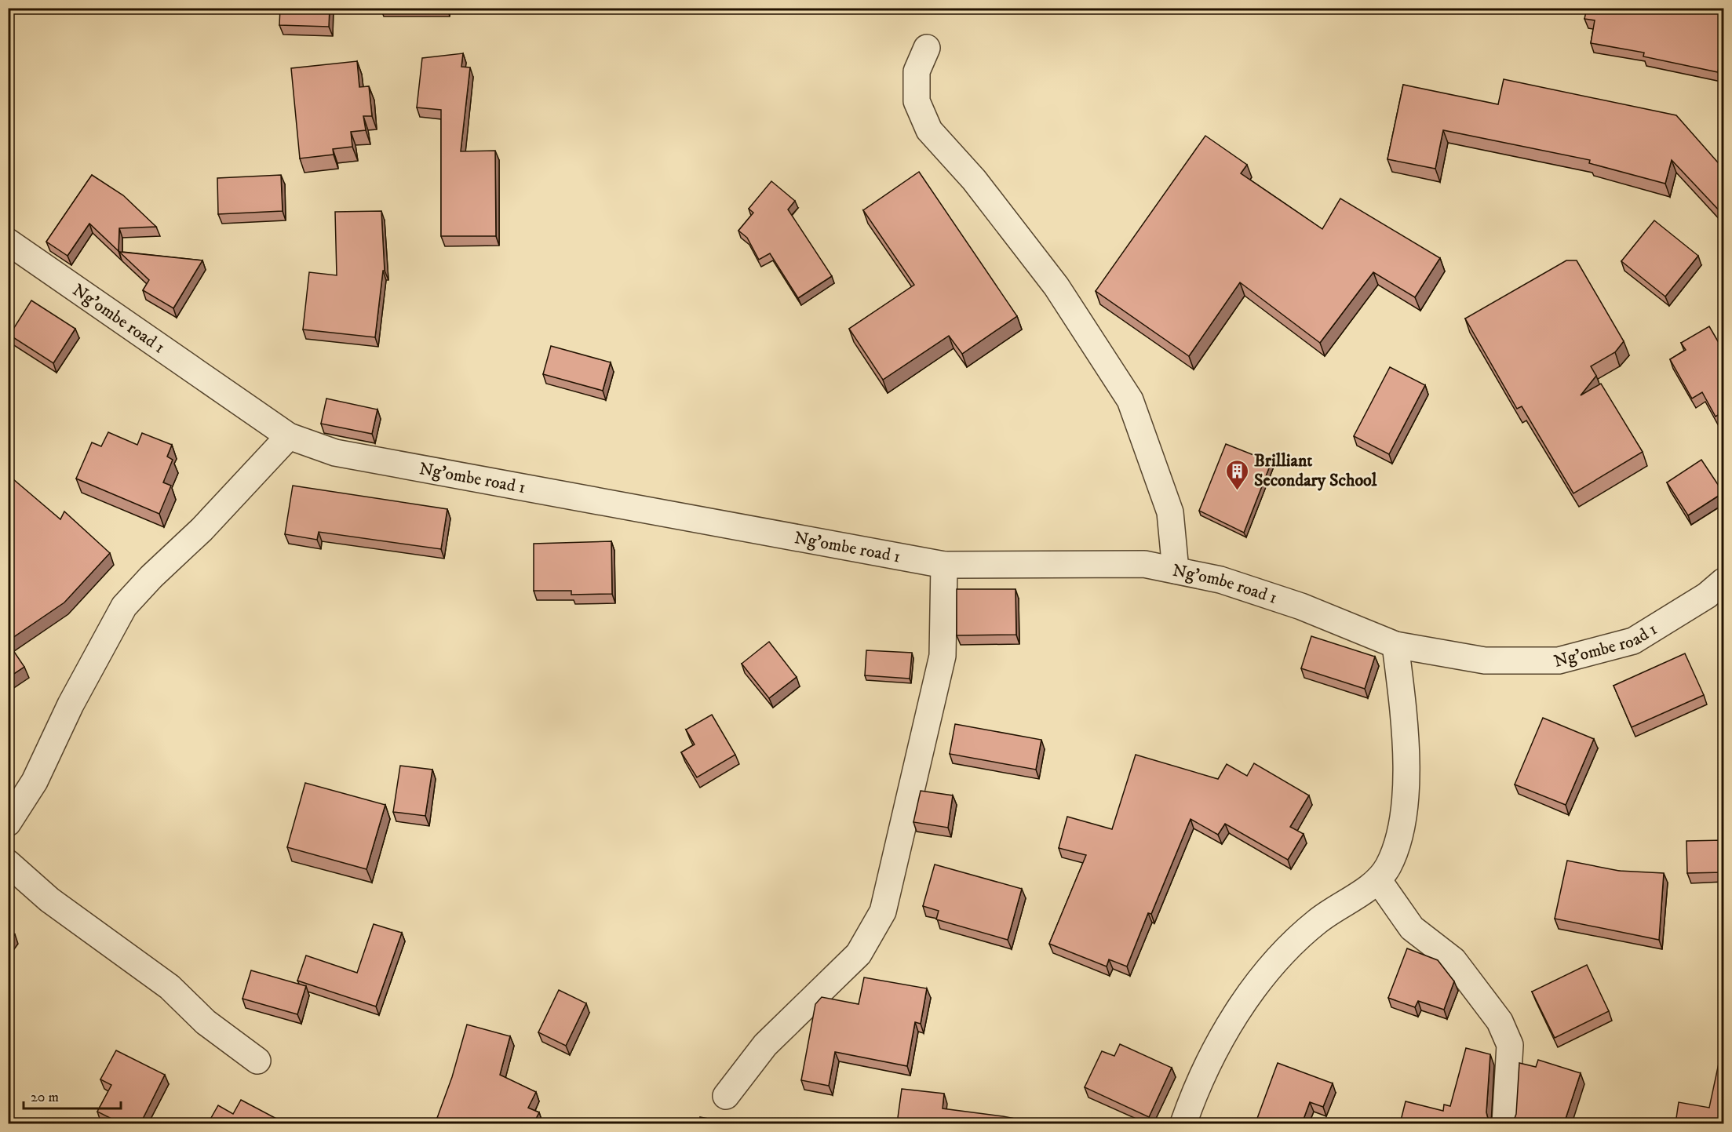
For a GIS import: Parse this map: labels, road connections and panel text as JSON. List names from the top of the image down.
{
  "streets": {
    "street": ["Ng’ombe road 1"]
  },
  "places": {
    "building": ["Brilliant Secondary School"]
  },
  "scale_bar": "20 m"
}
